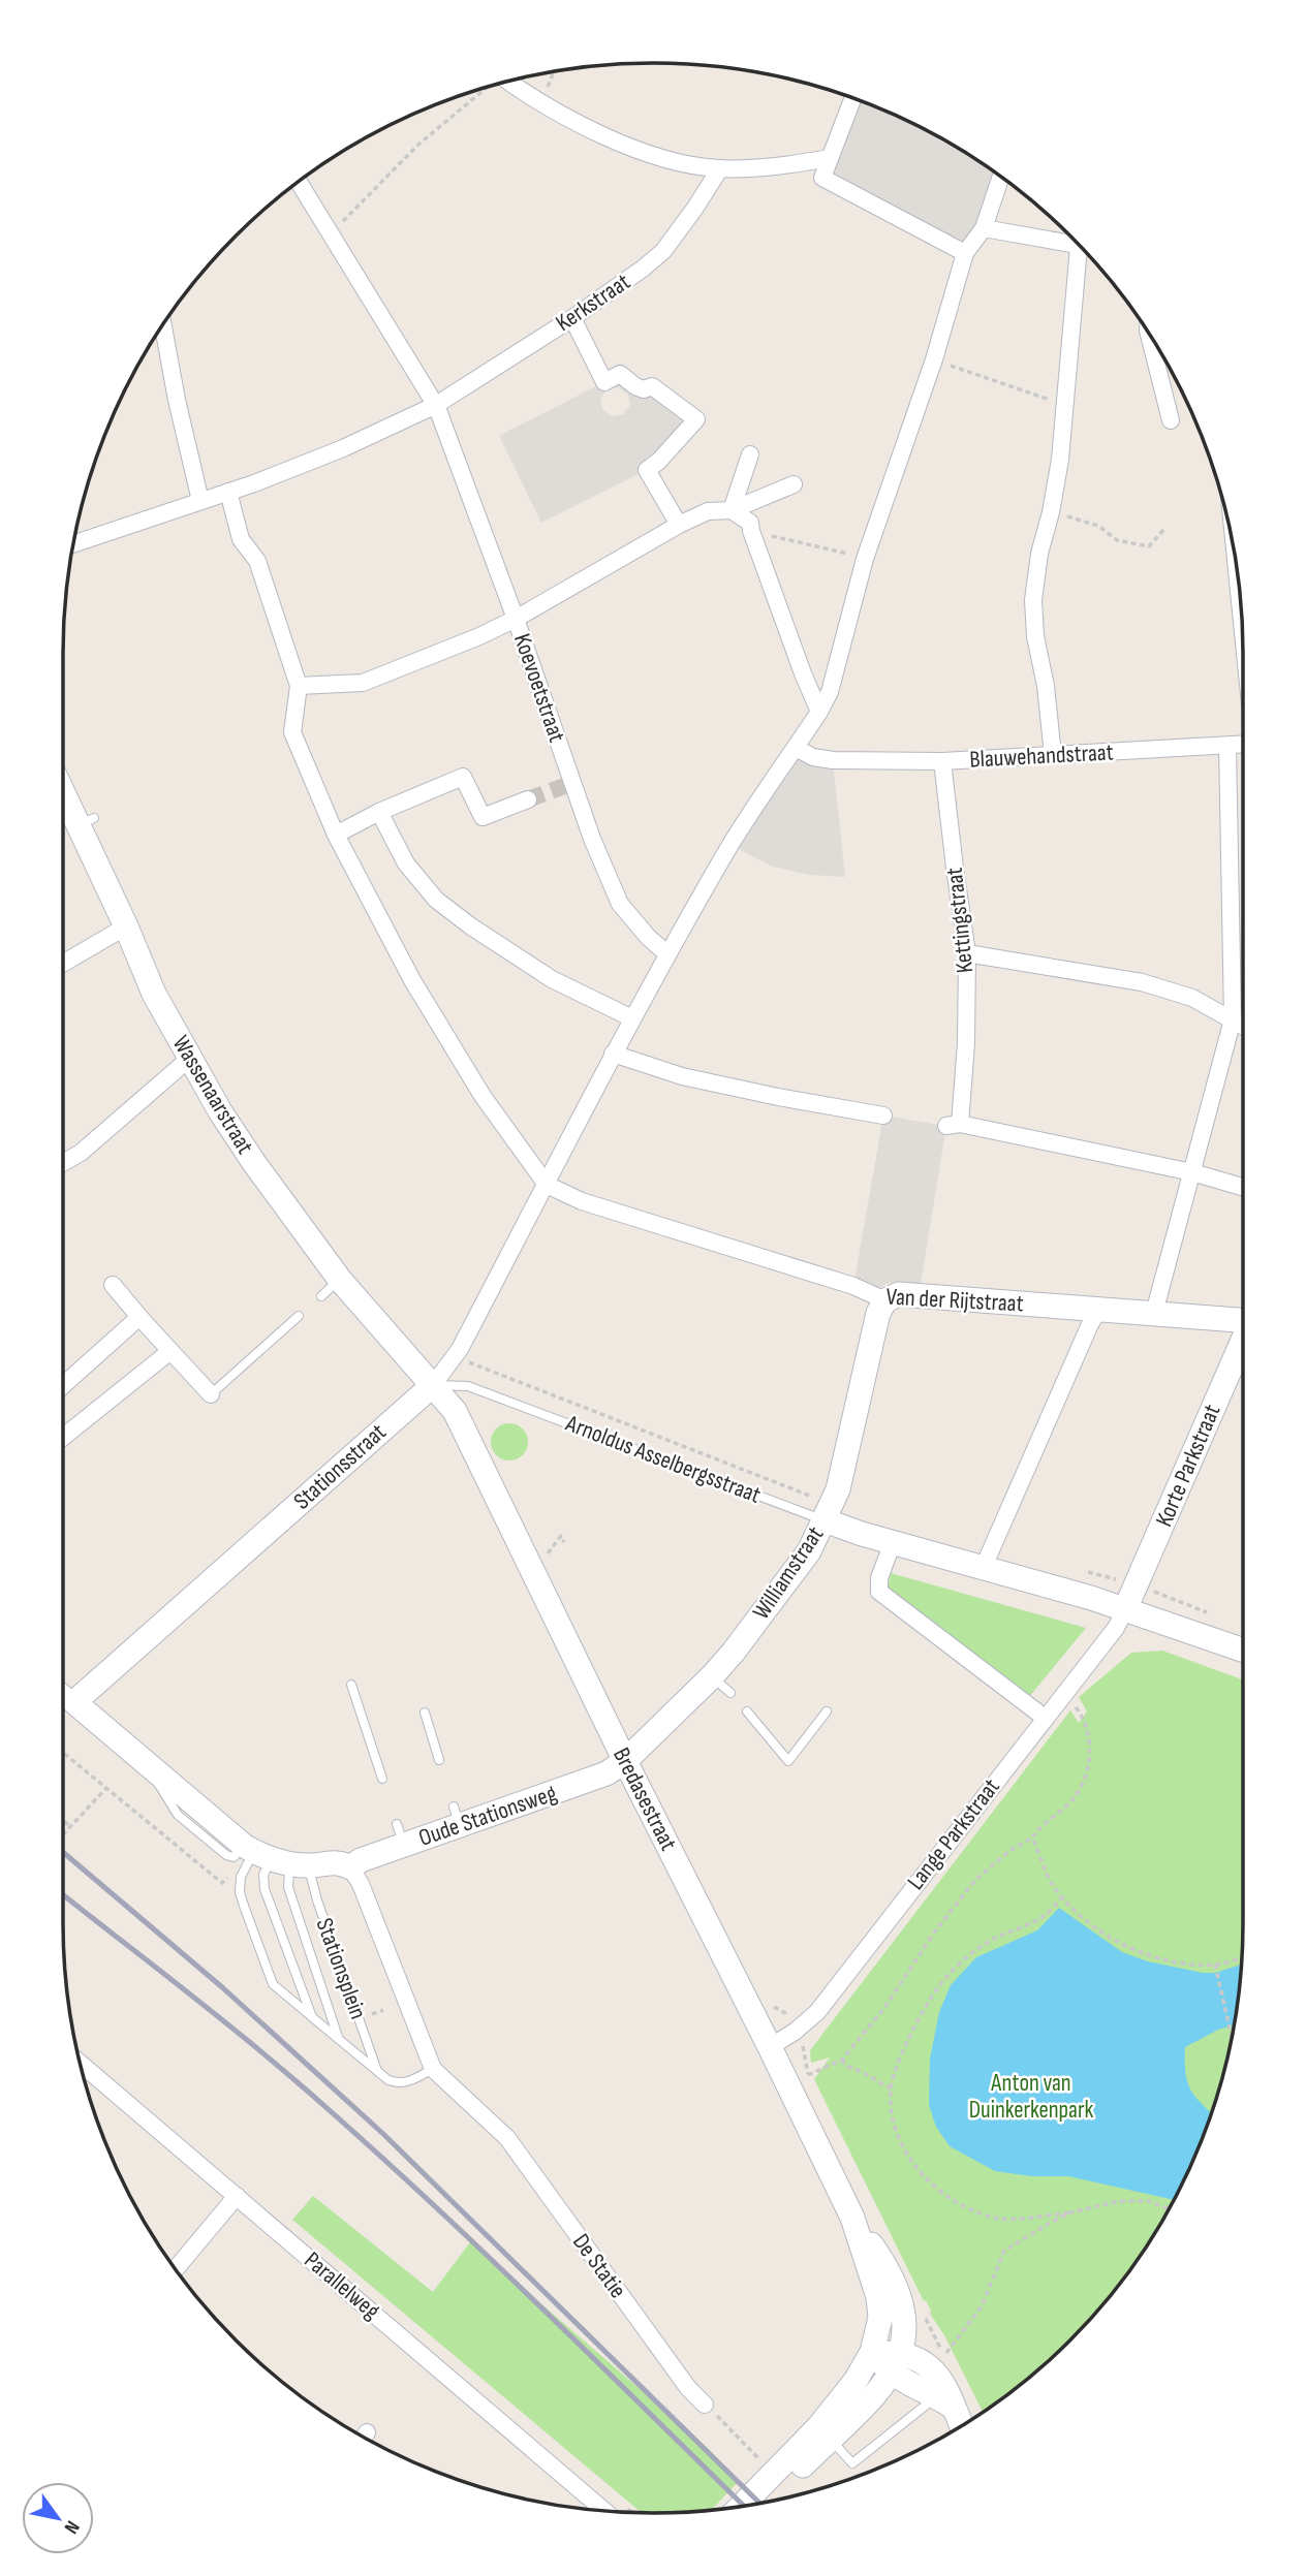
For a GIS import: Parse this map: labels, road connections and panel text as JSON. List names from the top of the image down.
{
  "streets": {
    "street": [
      "Kerkstraat",
      "Koevoetstraat",
      "Blauwehandstraat",
      "Kettingstraat",
      "Wassenaarstraat",
      "Van der Rijtstraat",
      "Arnoldus Asselbergsstraat",
      "Korte Parkstraat",
      "Stationsstraat",
      "Williamstraat",
      "Bredasestraat",
      "Oude Stationsweg",
      "Lange Parkstraat",
      "Stationsplein",
      "De Statie",
      "Parallelweg"
    ]
  },
  "crossings": [
    ["Kerkstraat", "Koevoetstraat"],
    ["Koevoetstraat", "Stationsstraat"],
    ["Blauwehandstraat", "Kettingstraat"],
    ["Blauwehandstraat", "Stationsstraat"],
    ["Wassenaarstraat", "Arnoldus Asselbergsstraat"],
    ["Wassenaarstraat", "Stationsstraat"],
    ["Wassenaarstraat", "Bredasestraat"],
    ["Van der Rijtstraat", "Stationsstraat"],
    ["Van der Rijtstraat", "Williamstraat"],
    ["Arnoldus Asselbergsstraat", "Korte Parkstraat"],
    ["Arnoldus Asselbergsstraat", "Stationsstraat"],
    ["Arnoldus Asselbergsstraat", "Williamstraat"],
    ["Arnoldus Asselbergsstraat", "Bredasestraat"],
    ["Arnoldus Asselbergsstraat", "Lange Parkstraat"],
    ["Korte Parkstraat", "Lange Parkstraat"],
    ["Stationsstraat", "Bredasestraat"],
    ["Williamstraat", "Bredasestraat"],
    ["Williamstraat", "Oude Stationsweg"],
    ["Bredasestraat", "Oude Stationsweg"],
    ["Bredasestraat", "Lange Parkstraat"],
    ["Oude Stationsweg", "Stationsplein"],
    ["Stationsplein", "De Statie"]
  ],
  "parks": ["Anton van Duinkerkenpark"],
  "north": "bottom right"
}
